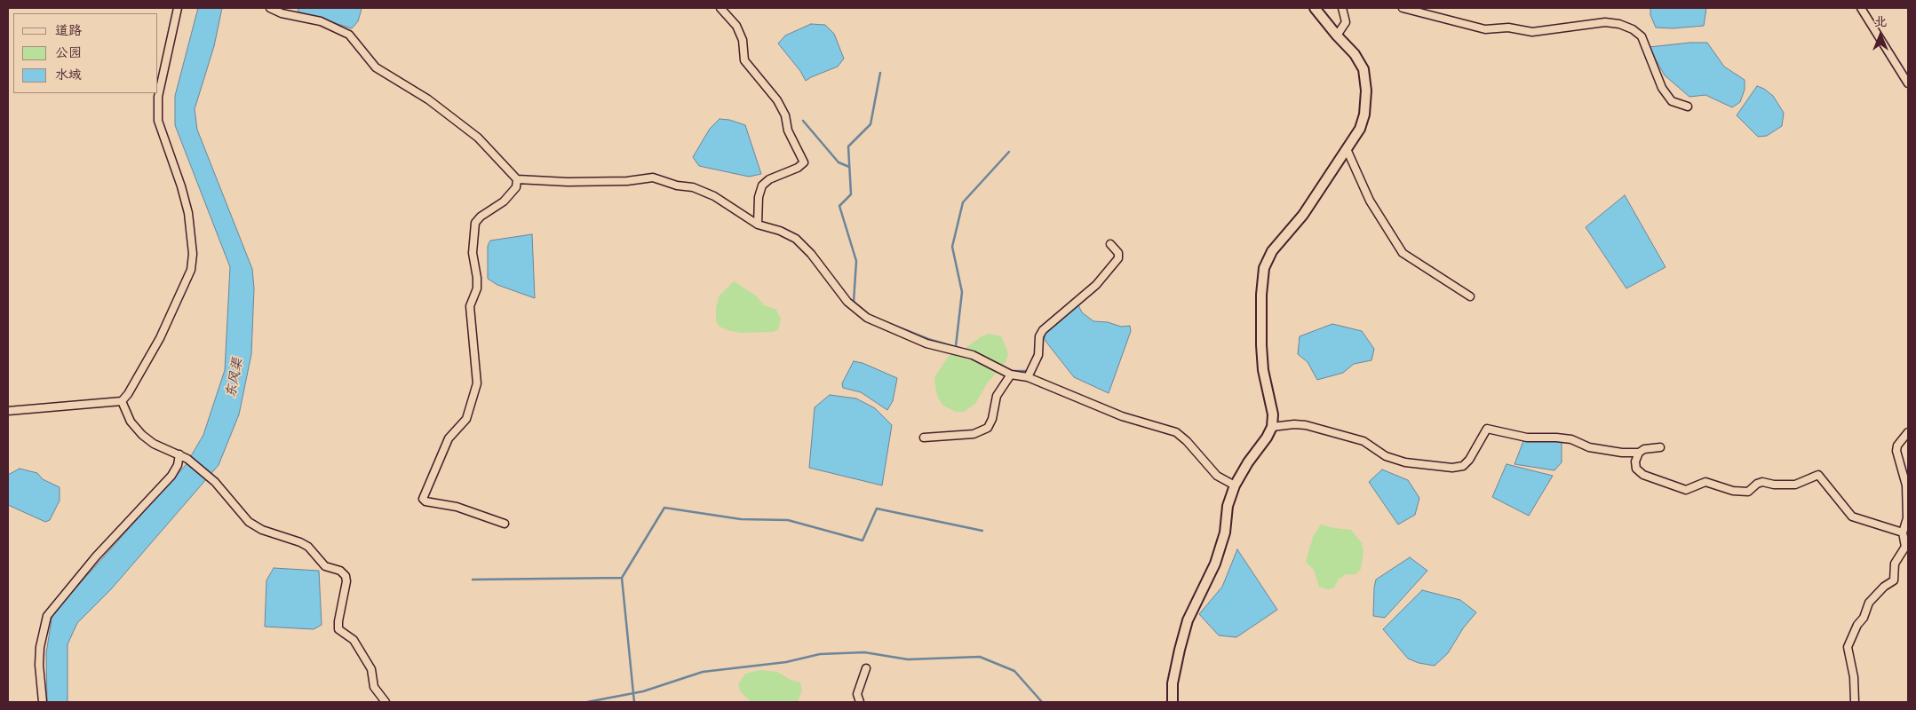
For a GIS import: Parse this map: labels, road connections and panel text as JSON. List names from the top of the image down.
{
  "water": ["东风渠"],
  "legend": ["道路", "公园", "水域"],
  "north": "top"
}
